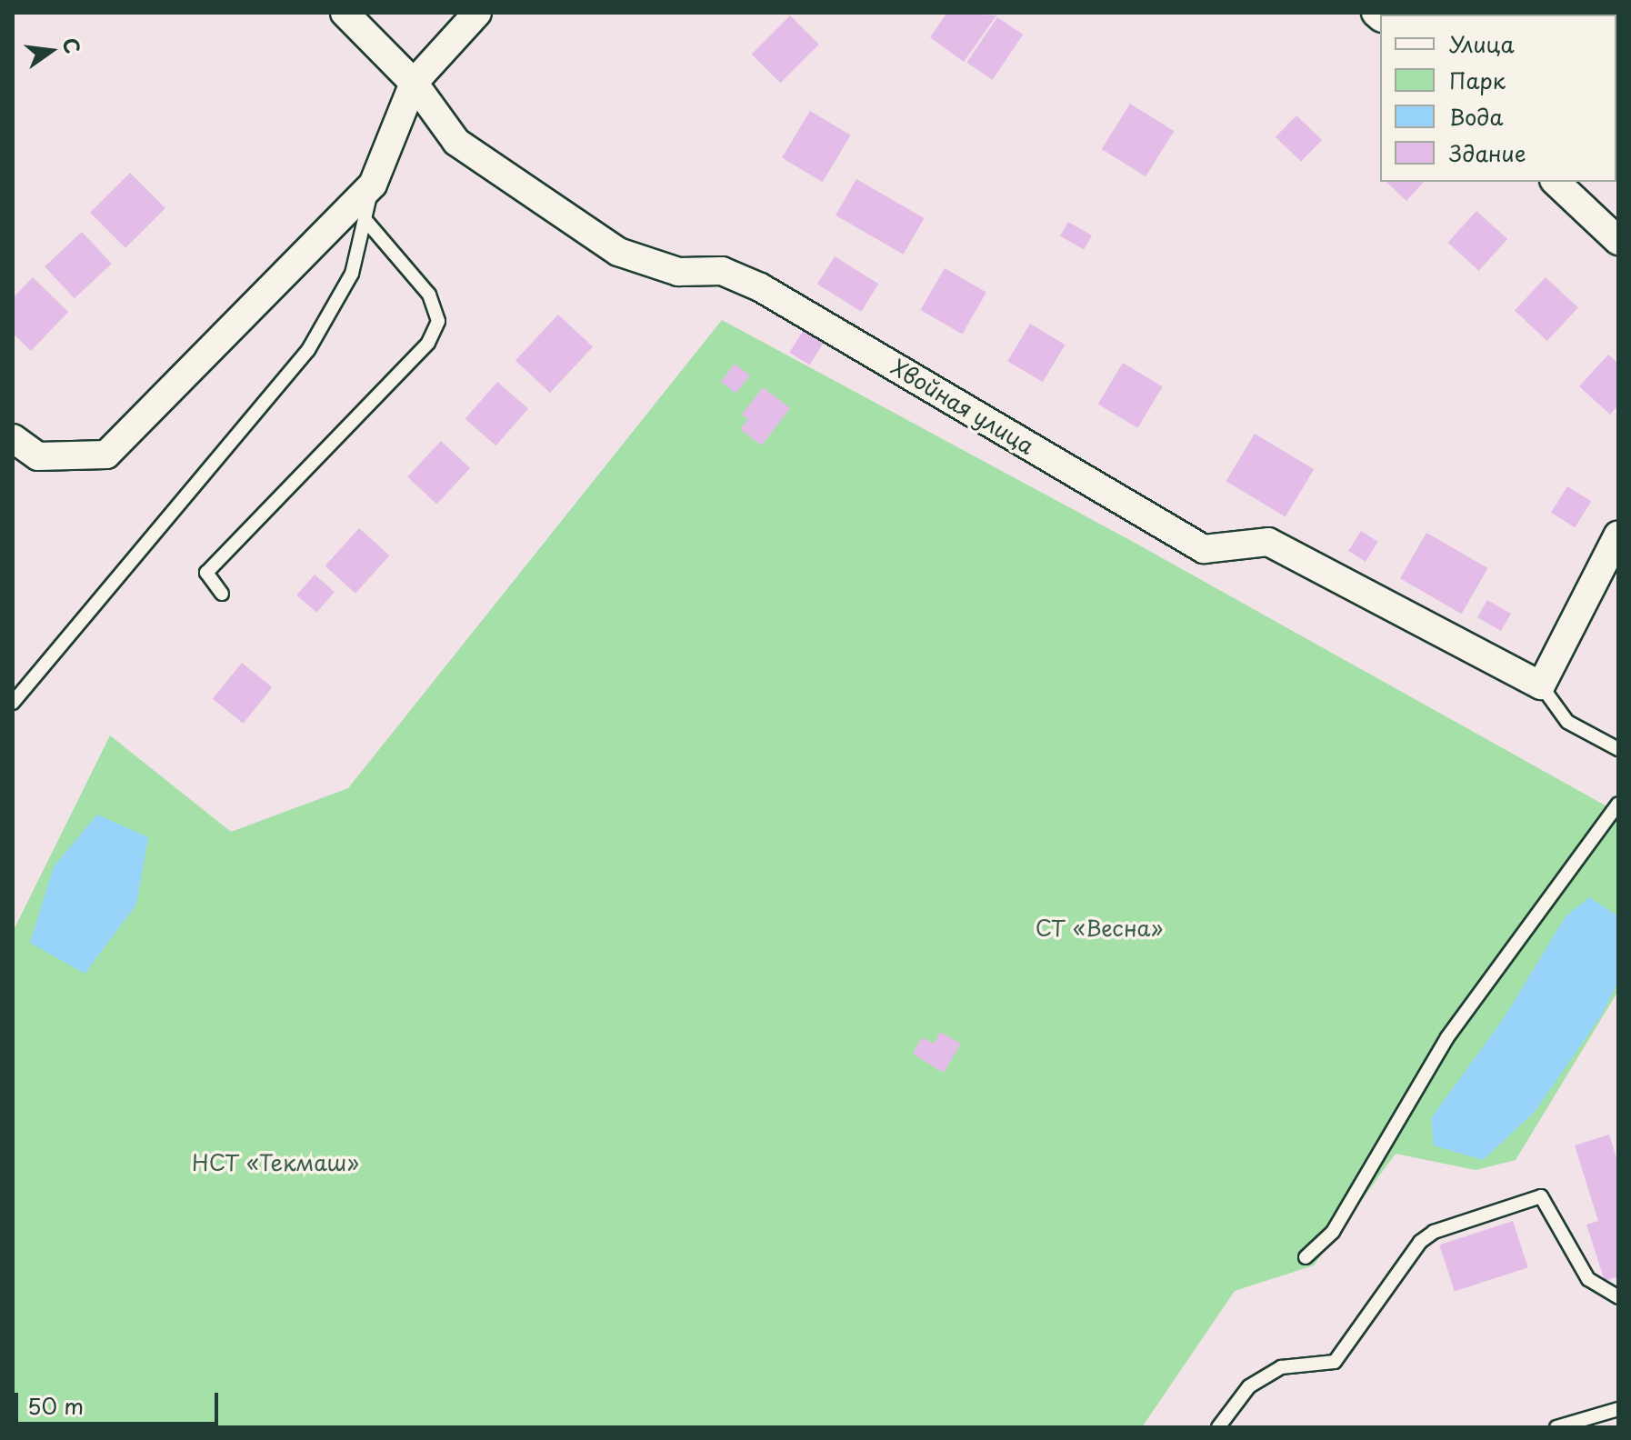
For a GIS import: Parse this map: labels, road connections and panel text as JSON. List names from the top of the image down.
{
  "streets": {
    "street": ["Хвойная улица"]
  },
  "parks": ["СТ «Весна»", "НСТ «Текмаш»"],
  "legend": [
    "Улица",
    "Парк",
    "Вода",
    "Здание"
  ],
  "scale_bar": "50 m",
  "north": "right"
}
